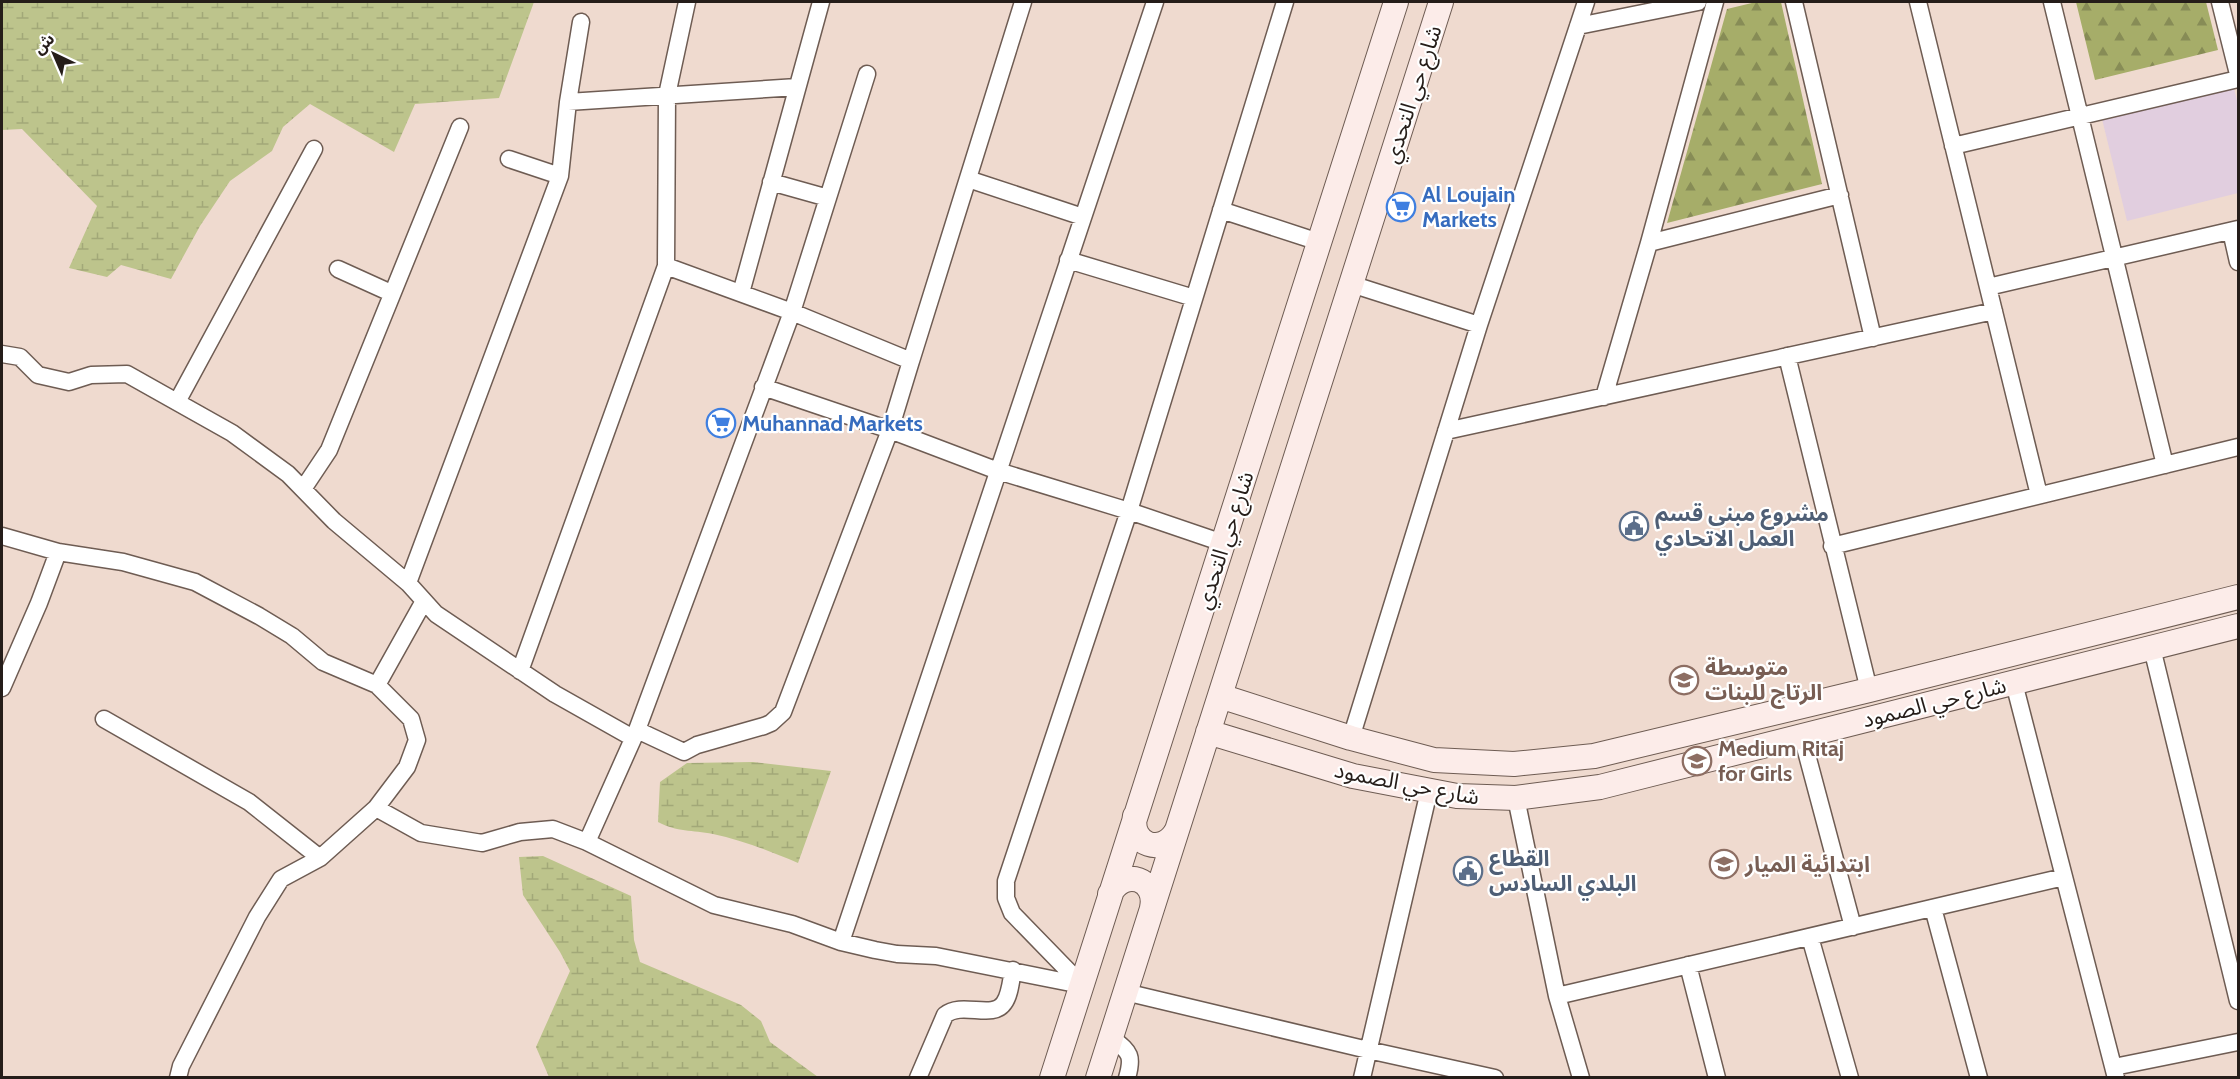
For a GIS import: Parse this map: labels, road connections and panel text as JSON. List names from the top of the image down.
{
  "streets": {
    "main road": ["شارع حي التحدي", "شارع حي الصمود"]
  },
  "crossings": [
    ["شارع حي التحدي", "شارع حي الصمود"]
  ],
  "places": {
    "supermarket": ["Al Loujain Markets", "Muhannad Markets"],
    "public building": ["مشروع مبنى قسم العمل الاتحادي", "القطاع البلدي السادس"],
    "school or university": ["متوسطة الرتاج للبنات", "Medium Ritaj for Girls", "ابتدائية الميار"]
  },
  "north": "top left"
}
